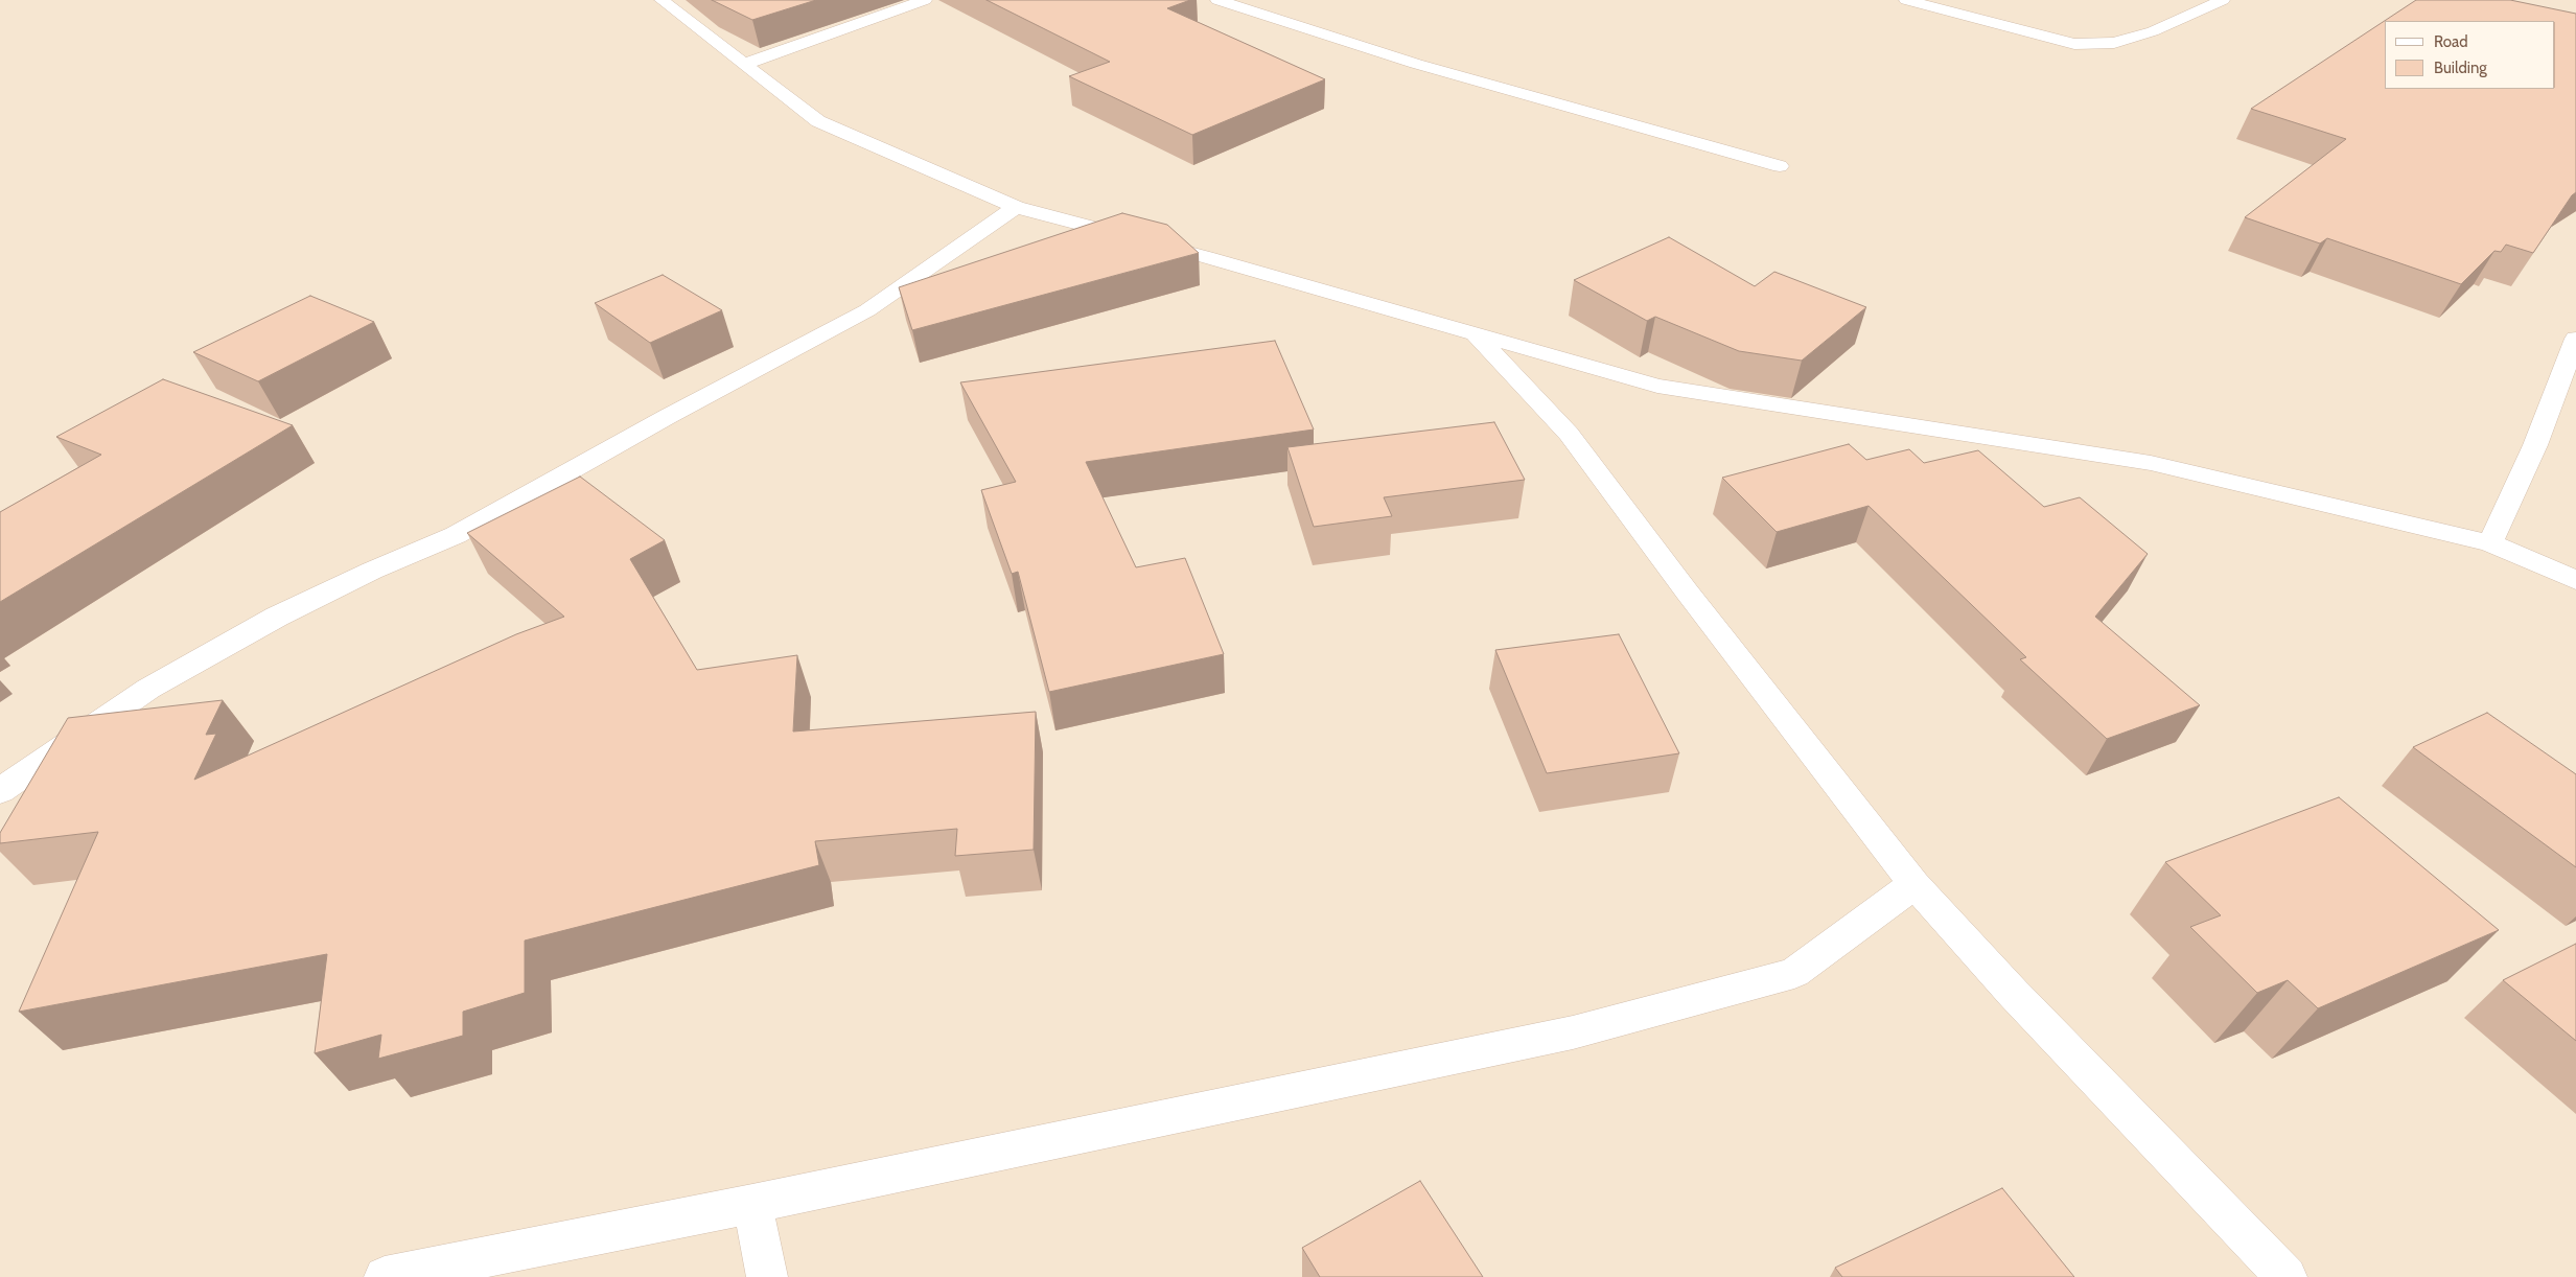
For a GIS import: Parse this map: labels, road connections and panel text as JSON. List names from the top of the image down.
{
  "legend": ["Road", "Building"]
}
